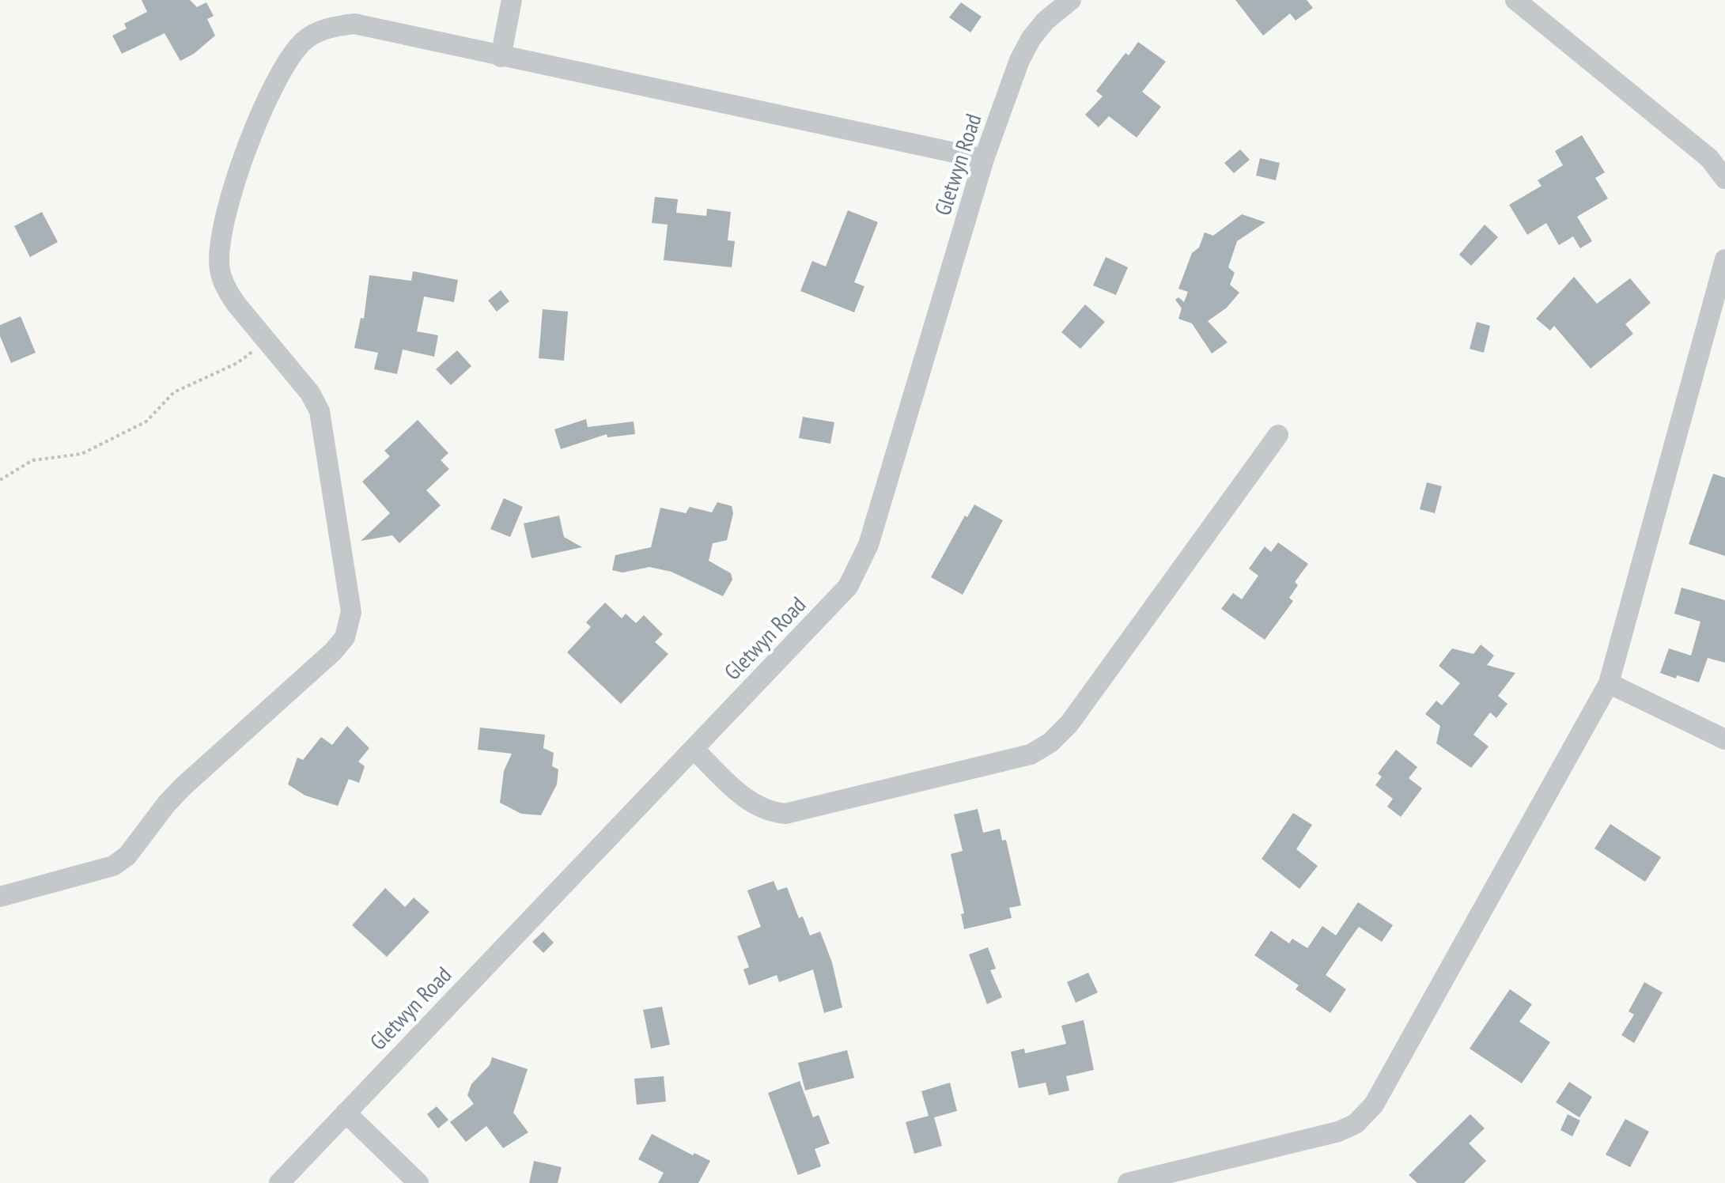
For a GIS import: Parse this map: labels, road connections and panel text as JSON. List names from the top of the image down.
{
  "streets": {
    "street": ["Gletwyn Road"]
  }
}
